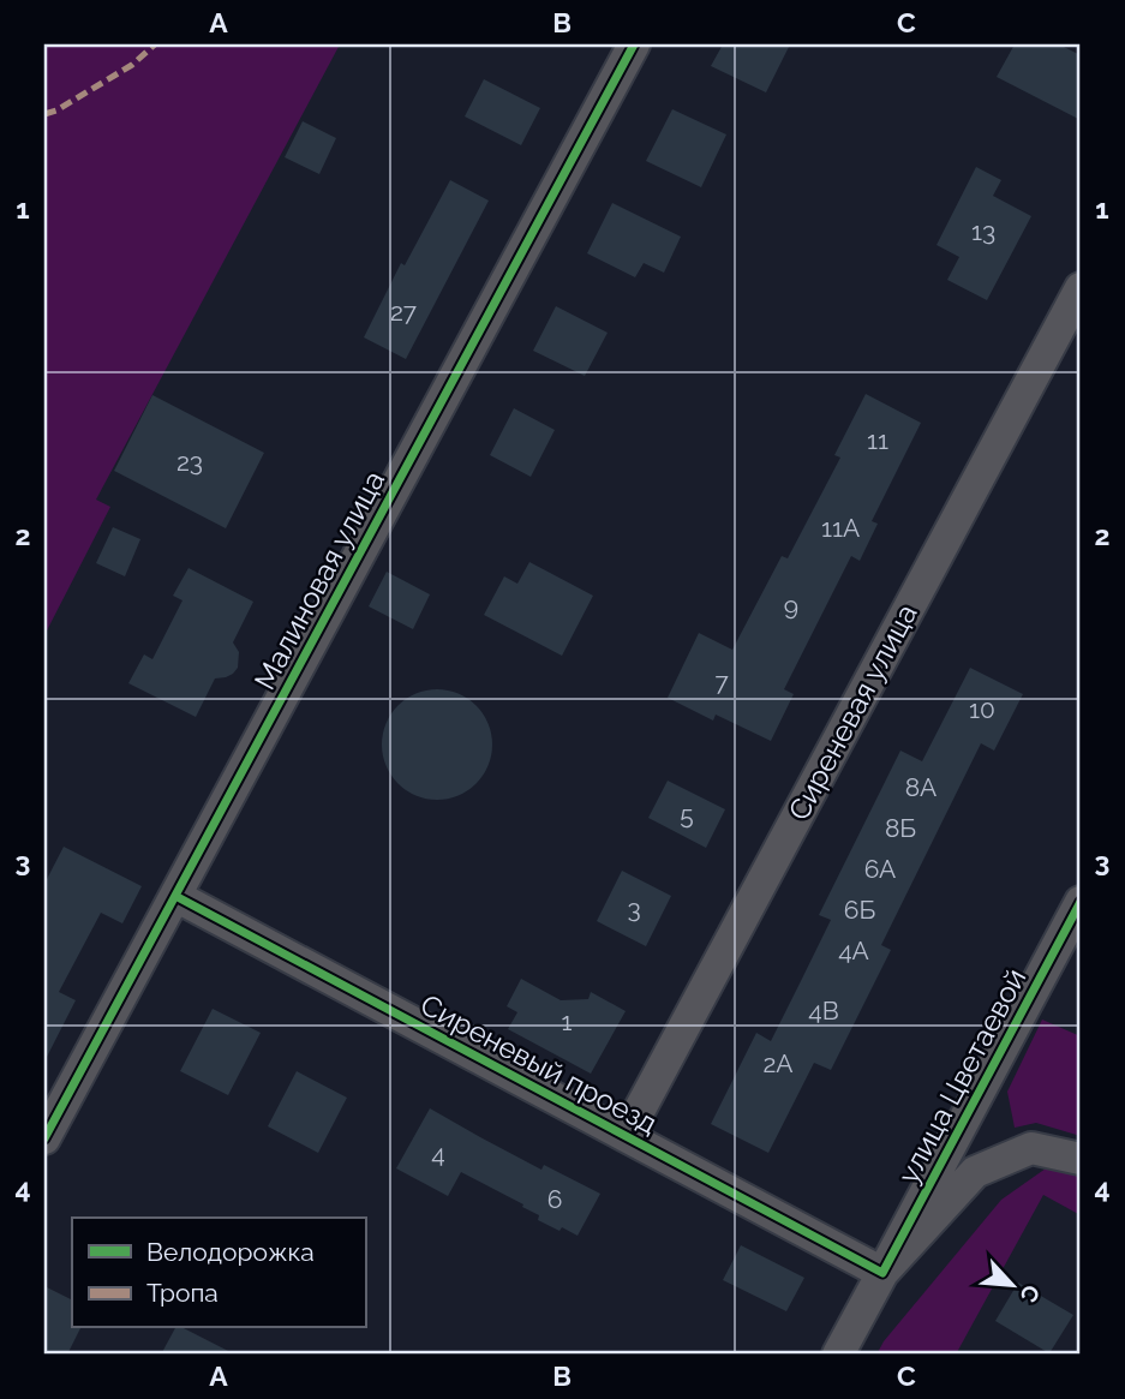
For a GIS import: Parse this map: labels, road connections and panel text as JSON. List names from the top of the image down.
{
  "streets": {
    "street": [
      "Малиновая улица",
      "Сиреневая улица",
      "Сиреневый проезд",
      "улица Цветаевой"
    ]
  },
  "crossings": [
    ["Малиновая улица", "Сиреневый проезд"],
    ["Сиреневая улица", "Сиреневый проезд"],
    ["Сиреневый проезд", "улица Цветаевой"]
  ],
  "house_numbers": [
    "13",
    "27",
    "11",
    "23",
    "11А",
    "9",
    "7",
    "10",
    "8А",
    "5",
    "8Б",
    "6А",
    "3",
    "6Б",
    "4А",
    "4В",
    "1",
    "2А",
    "4",
    "6"
  ],
  "legend": ["Велодорожка", "Тропа"],
  "north": "bottom right",
  "grid": {
    "columns": ["A", "B", "C"],
    "rows": [
      "1",
      "2",
      "3",
      "4"
    ]
  }
}
